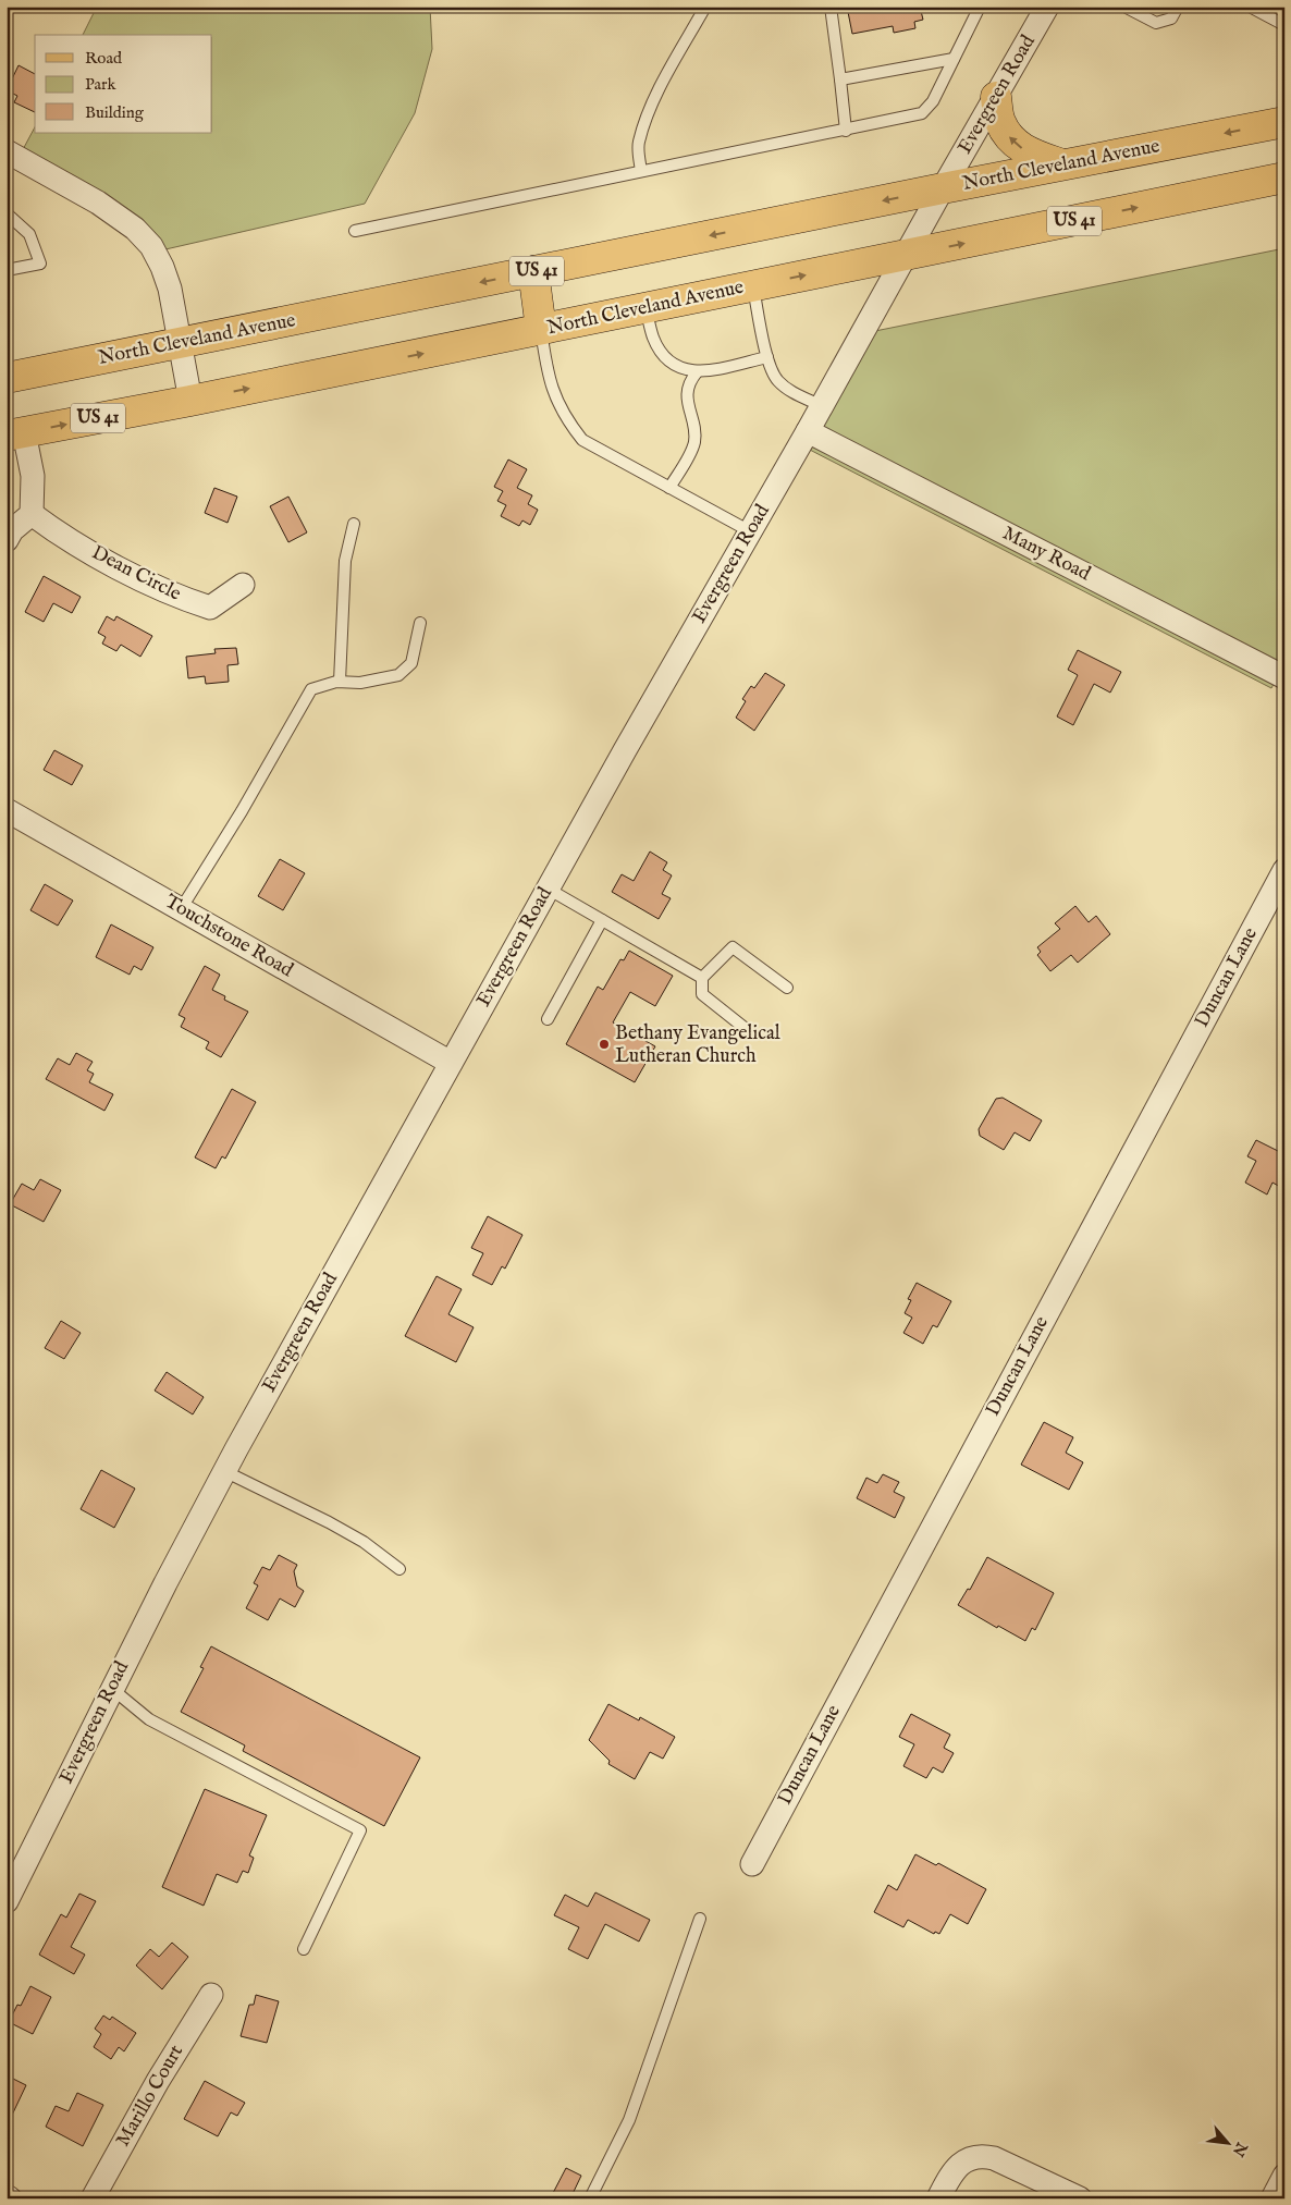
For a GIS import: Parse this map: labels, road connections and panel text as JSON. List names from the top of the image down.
{
  "streets": {
    "main road": ["North Cleveland Avenue", "US 41"],
    "street": [
      "Evergreen Road",
      "Many Road",
      "Dean Circle",
      "Touchstone Road",
      "Duncan Lane",
      "Marillo Court"
    ]
  },
  "crossings": [
    ["Evergreen Road", "North Cleveland Avenue"],
    ["Evergreen Road", "Many Road"],
    ["Evergreen Road", "Touchstone Road"]
  ],
  "places": ["Bethany Evangelical Lutheran Church"],
  "legend": ["Road", "Park", "Building"],
  "north": "bottom right"
}
